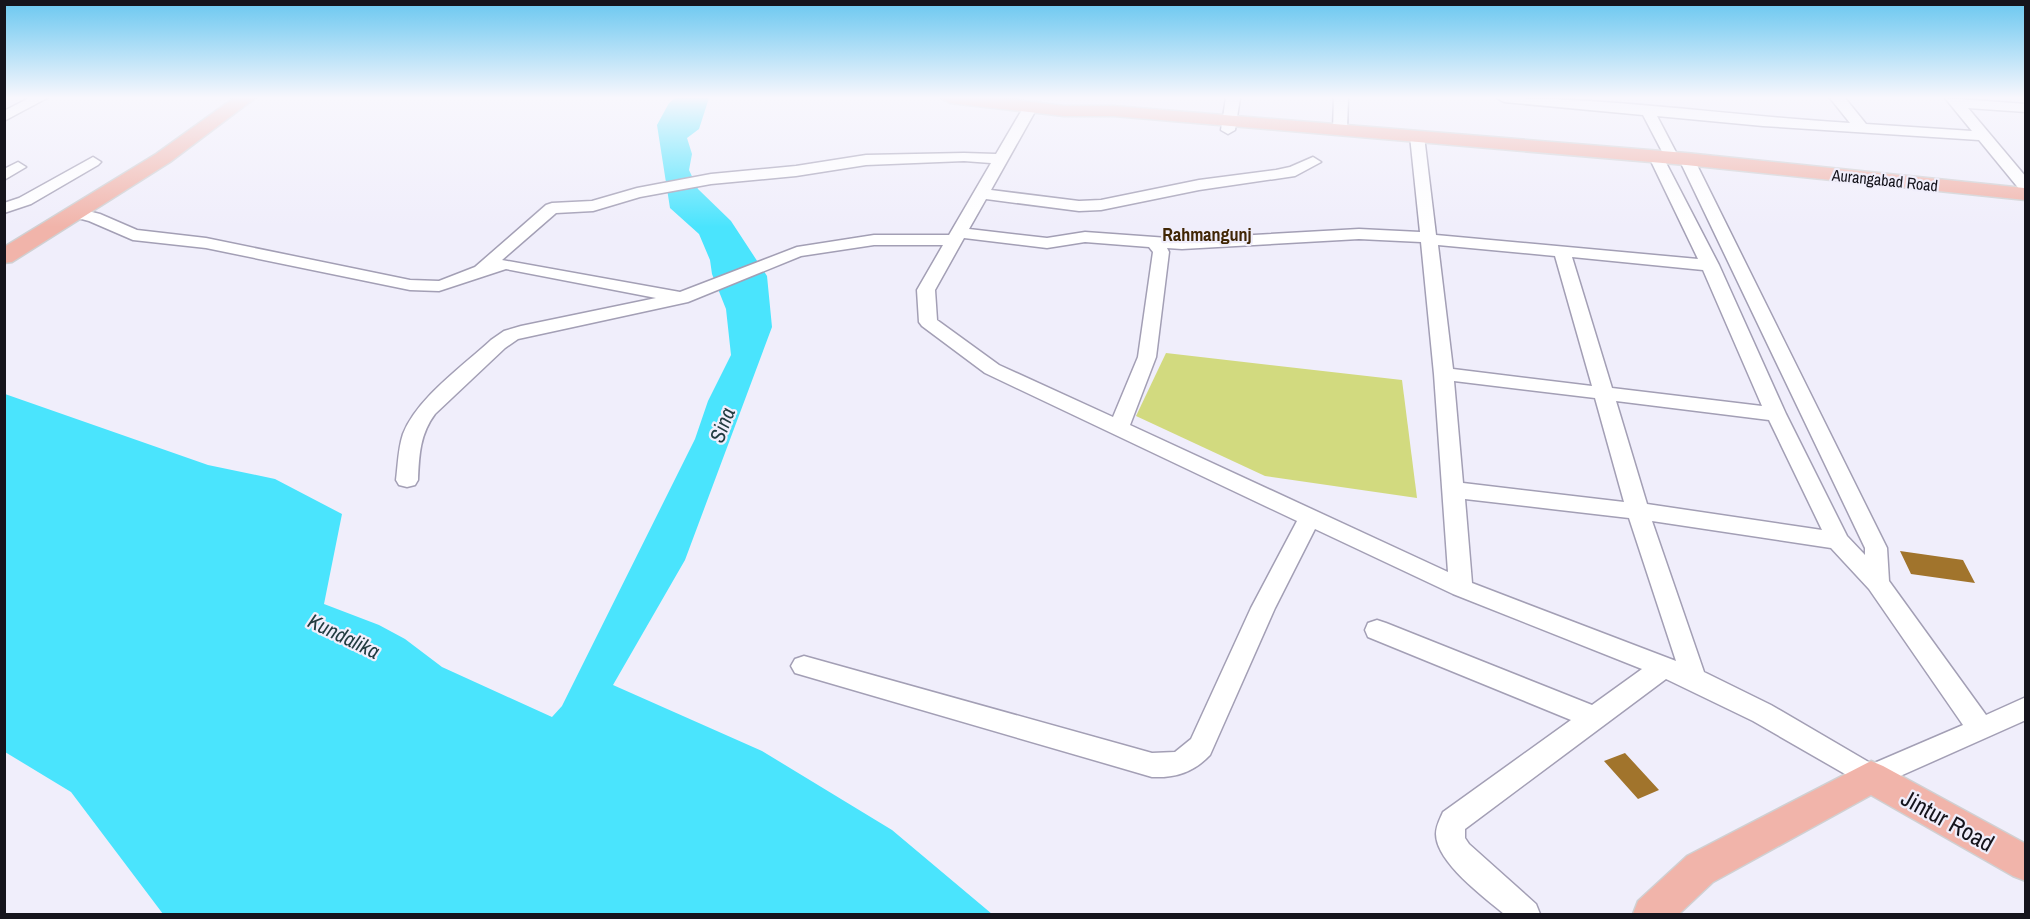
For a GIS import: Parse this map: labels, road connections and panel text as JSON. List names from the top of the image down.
{
  "streets": {
    "main road": ["Aurangabad Road", "Jintur Road"]
  },
  "districts": ["Rahmangunj"],
  "water": ["Sina", "Kundalika"]
}
